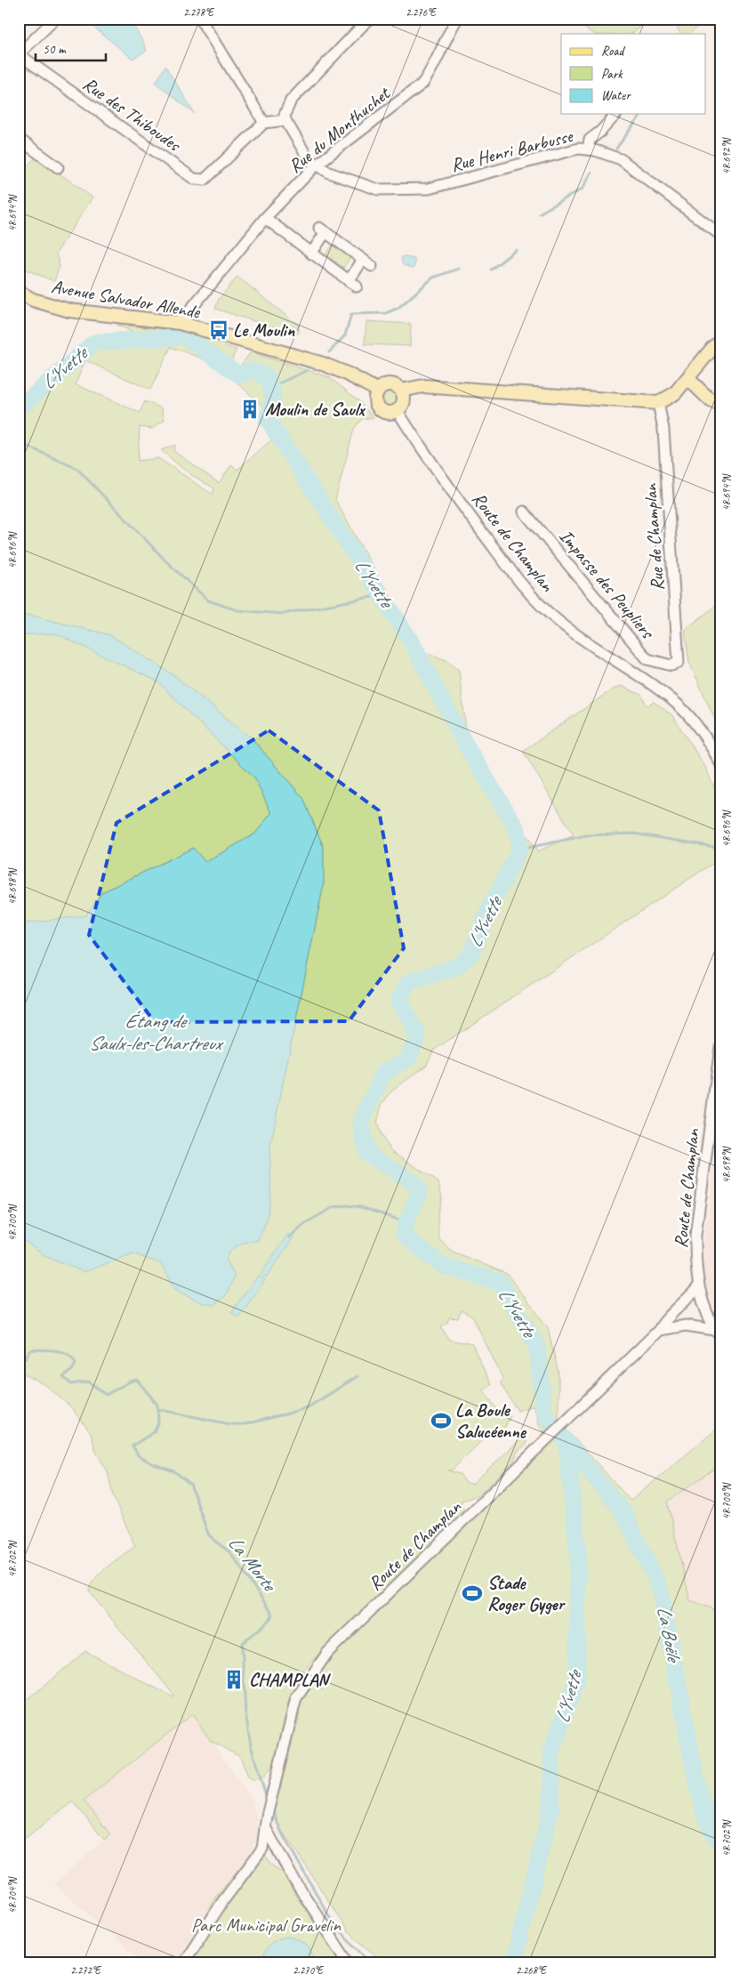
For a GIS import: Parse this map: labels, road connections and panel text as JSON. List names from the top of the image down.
{
  "streets": {
    "main road": ["Avenue Salvador Allende"],
    "street": [
      "Rue des Thiboudes",
      "Rue du Monthuchet",
      "Rue Henri Barbusse",
      "Rue de Champlan",
      "Route de Champlan",
      "Impasse des Peupliers"
    ]
  },
  "crossings": [
    ["Rue du Monthuchet", "Rue Henri Barbusse"],
    ["Rue du Monthuchet", "Avenue Salvador Allende"],
    ["Avenue Salvador Allende", "Route de Champlan"],
    ["Rue de Champlan", "Impasse des Peupliers"]
  ],
  "water": [
    "L'Yvette",
    "Étang de Saulx-les-Chartreux",
    "La Morte",
    "La Boële"
  ],
  "parks": ["Parc Municipal Gravelin"],
  "places": {
    "bus stop": ["Le Moulin"],
    "building": ["Moulin de Saulx", "CHAMPLAN"],
    "sports": ["La Boule Salucéenne", "Stade Roger Gyger"]
  },
  "legend": ["Road", "Park", "Water"],
  "scale_bar": "50 m",
  "coordinates": [
    "2.278°E",
    "2.276°E",
    "48.692°N",
    "48.694°N",
    "48.696°N",
    "48.698°N",
    "48.700°N",
    "48.702°N",
    "48.704°N",
    "2.272°E",
    "2.270°E",
    "2.268°E"
  ]
}
